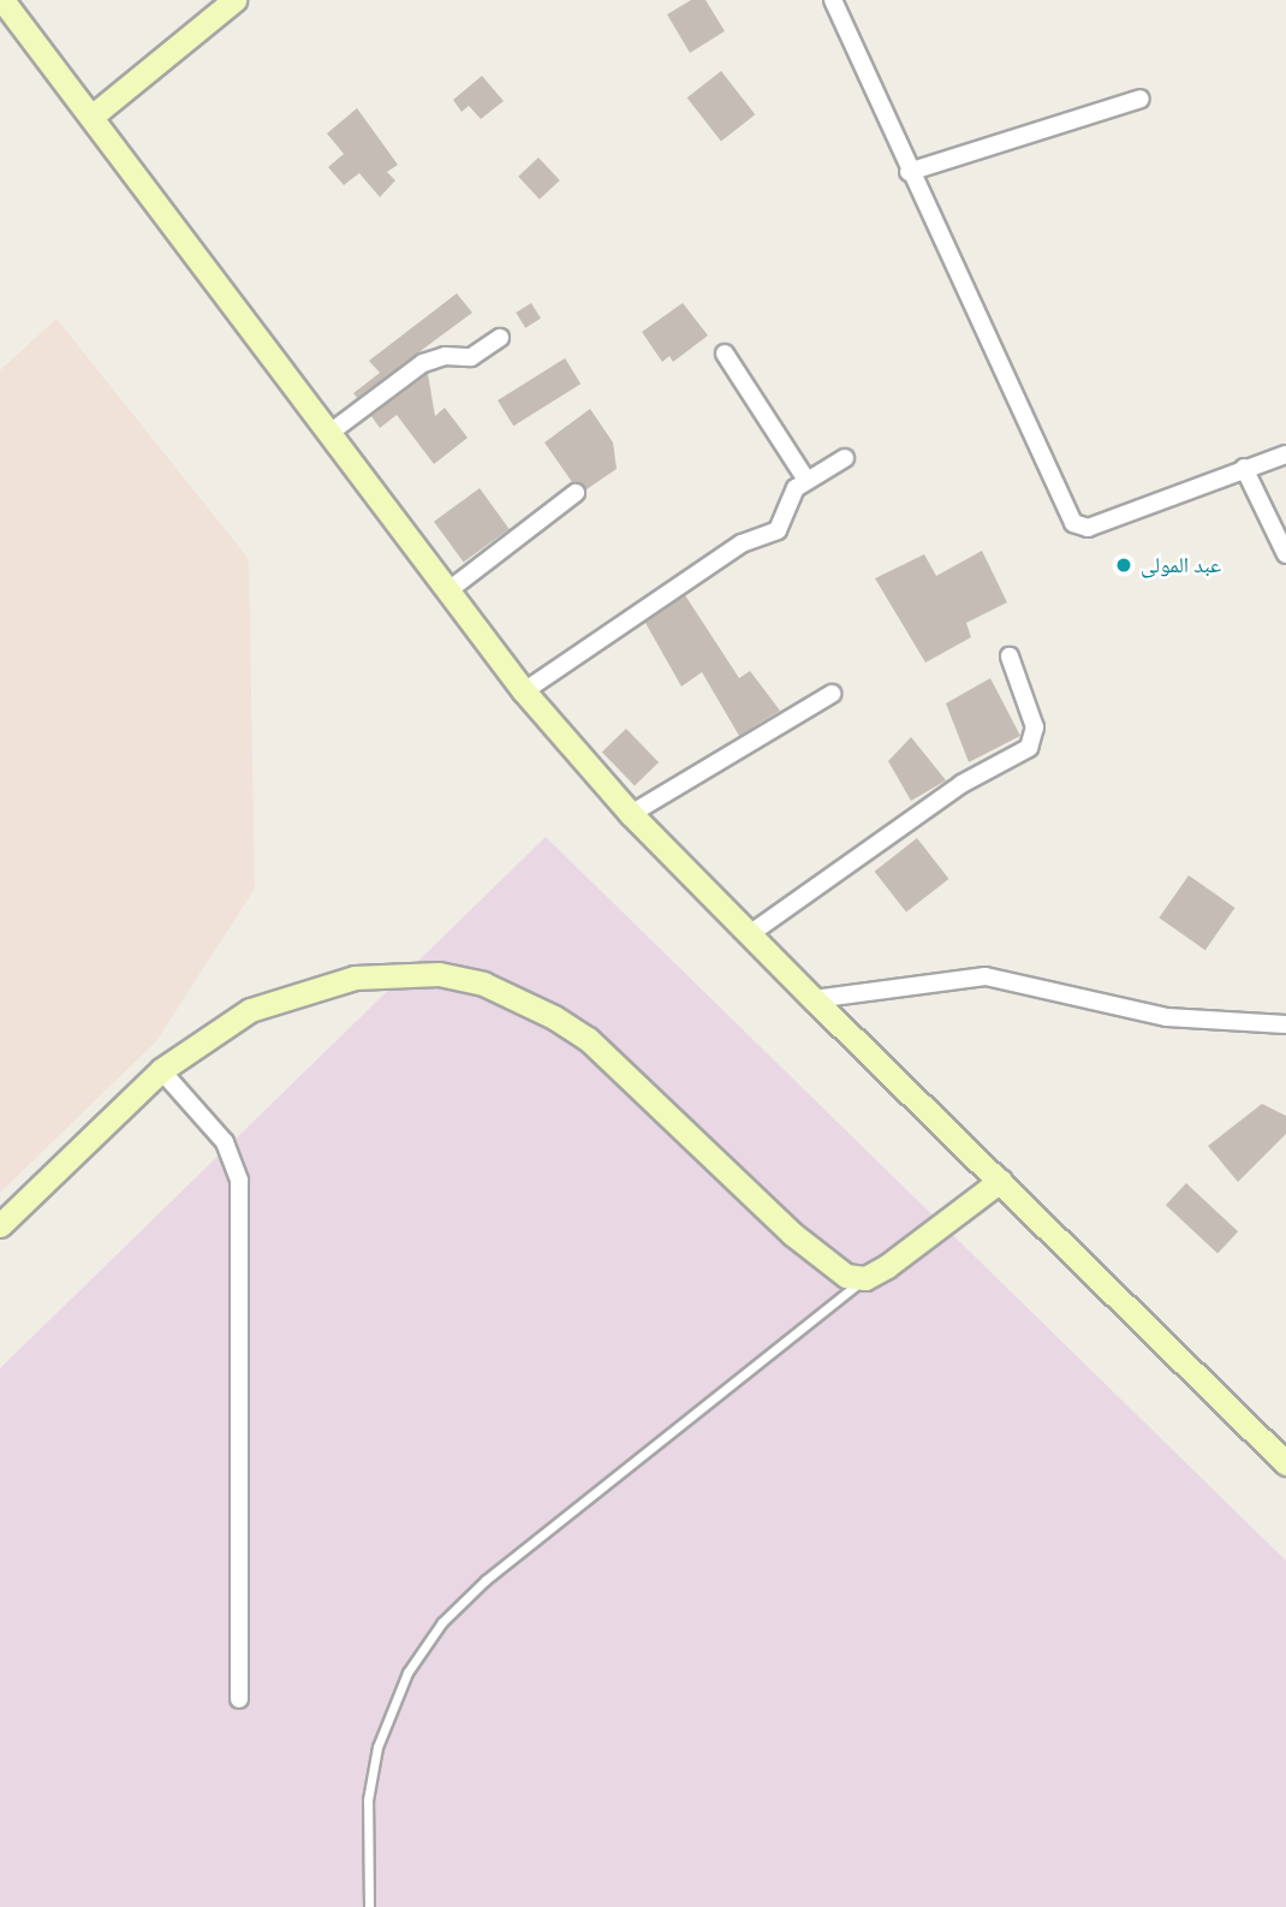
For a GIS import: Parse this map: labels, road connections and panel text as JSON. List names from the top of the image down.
{
  "places": ["عبد المولى"]
}
